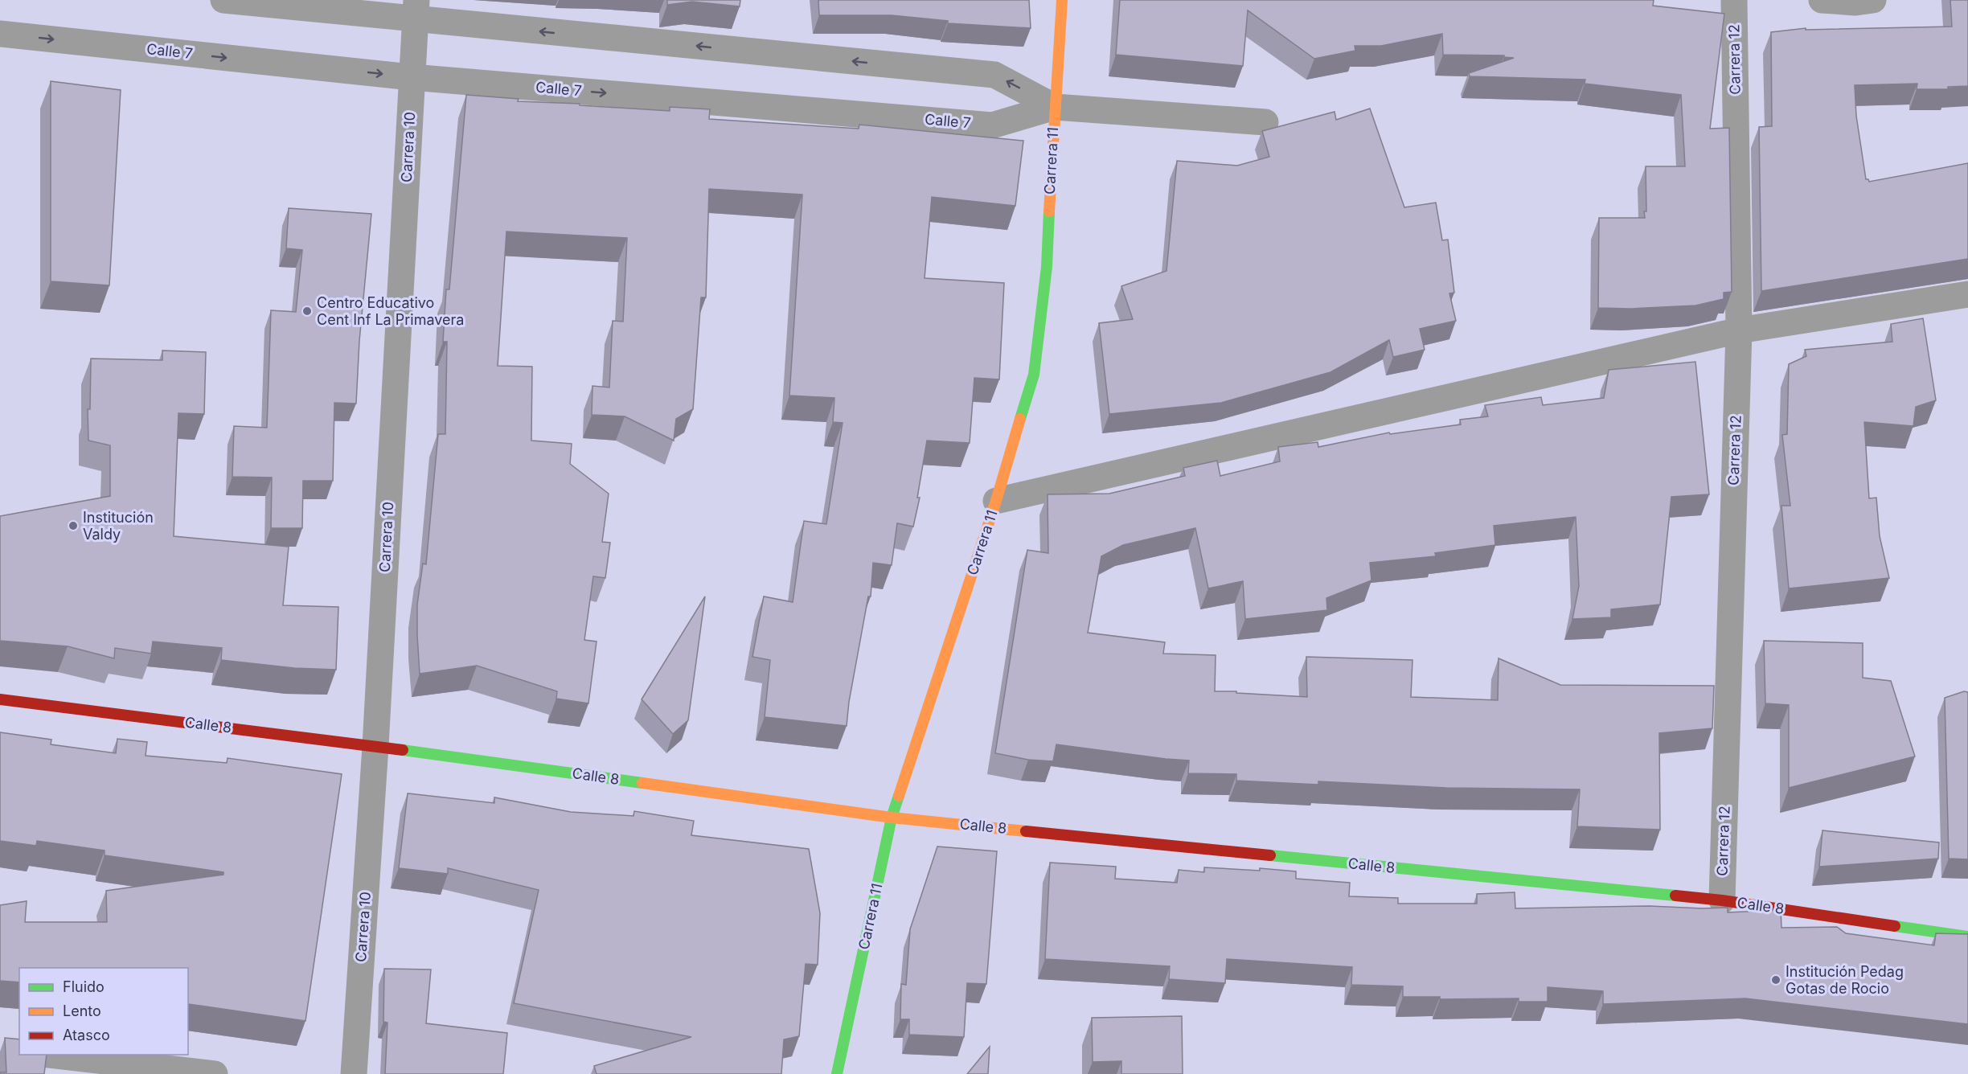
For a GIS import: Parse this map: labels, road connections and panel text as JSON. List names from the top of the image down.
{
  "streets": {
    "street": [
      "Calle 7",
      "Carrera 12",
      "Carrera 10",
      "Carrera 11",
      "Calle 8"
    ]
  },
  "crossings": [
    ["Calle 7", "Carrera 10"],
    ["Calle 7", "Carrera 11"],
    ["Carrera 12", "Calle 8"],
    ["Carrera 10", "Calle 8"],
    ["Carrera 11", "Calle 8"]
  ],
  "places": ["Centro Educativo Cent Inf La Primavera", "Institución Valdy", "Institución Pedag Gotas de Rocio"],
  "legend": ["Fluido", "Lento", "Atasco"]
}
